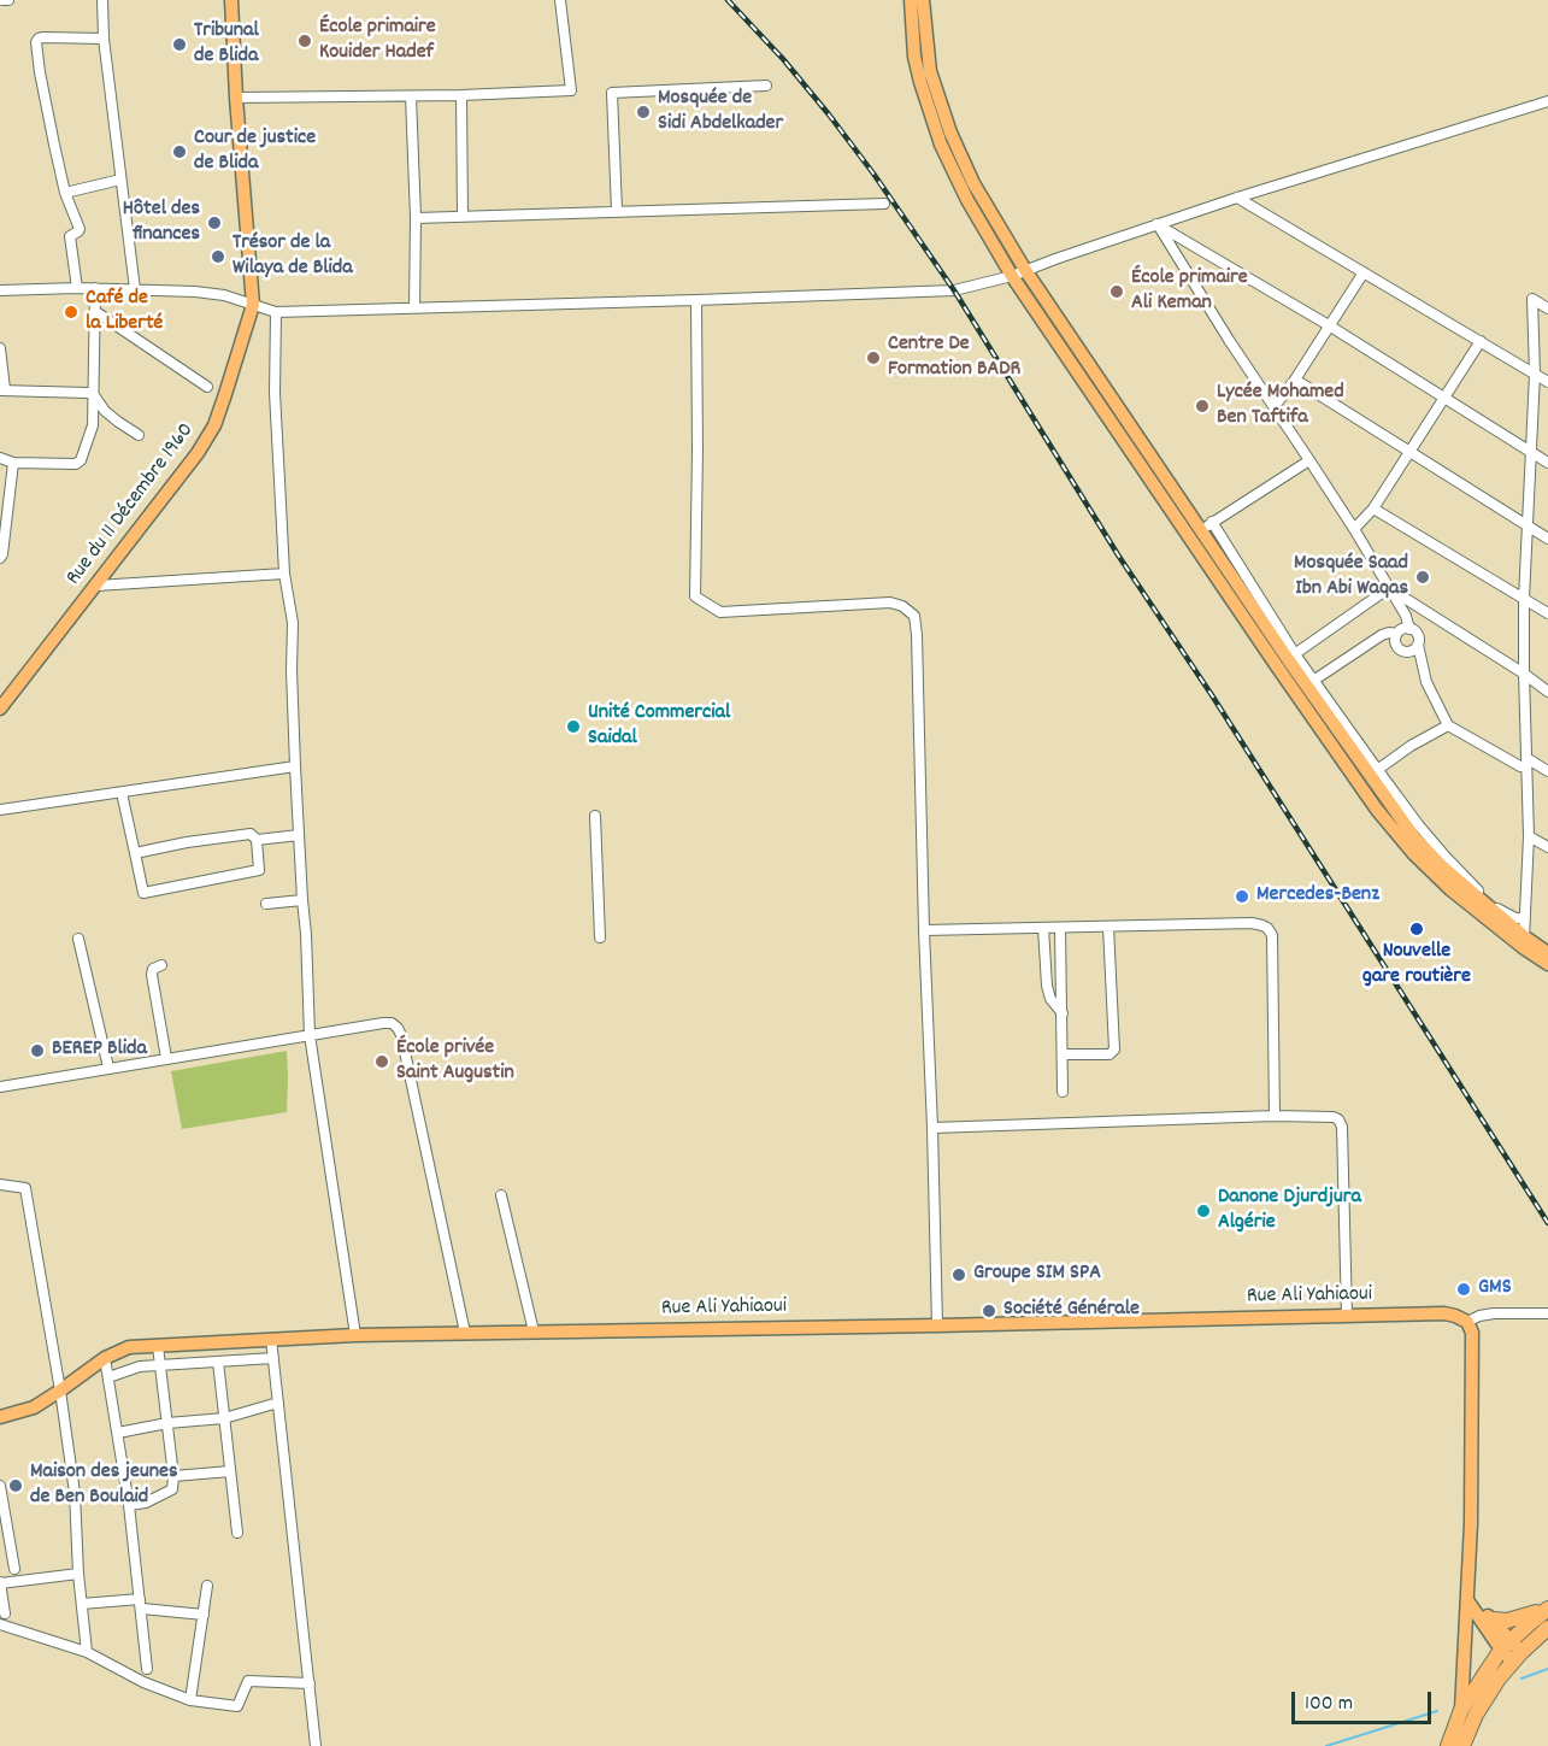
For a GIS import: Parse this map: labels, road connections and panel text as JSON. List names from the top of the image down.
{
  "streets": {
    "main road": ["Rue du 11 Décembre 1960", "Rue Ali Yahiaoui"]
  },
  "places": [
    "École primaire Kouider Hadef",
    "Tribunal de Blida",
    "Mosquée de Sidi Abdelkader",
    "Cour de justice de Blida",
    "Hôtel des finances",
    "Trésor de la Wilaya de Blida",
    "École primaire Ali Keman",
    "Café de la Liberté",
    "Centre De Formation BADR",
    "Lycée Mohamed Ben Taftifa",
    "Mosquée Saad Ibn Abi Waqas",
    "Unité Commercial Saidal",
    "Mercedes-Benz",
    "Nouvelle gare routière",
    "BEREP Blida",
    "École privée Saint Augustin",
    "Danone Djurdjura Algérie",
    "Groupe SIM SPA",
    "GMS",
    "Société Générale",
    "Maison des jeunes de Ben Boulaid"
  ],
  "scale_bar": "100 m"
}
